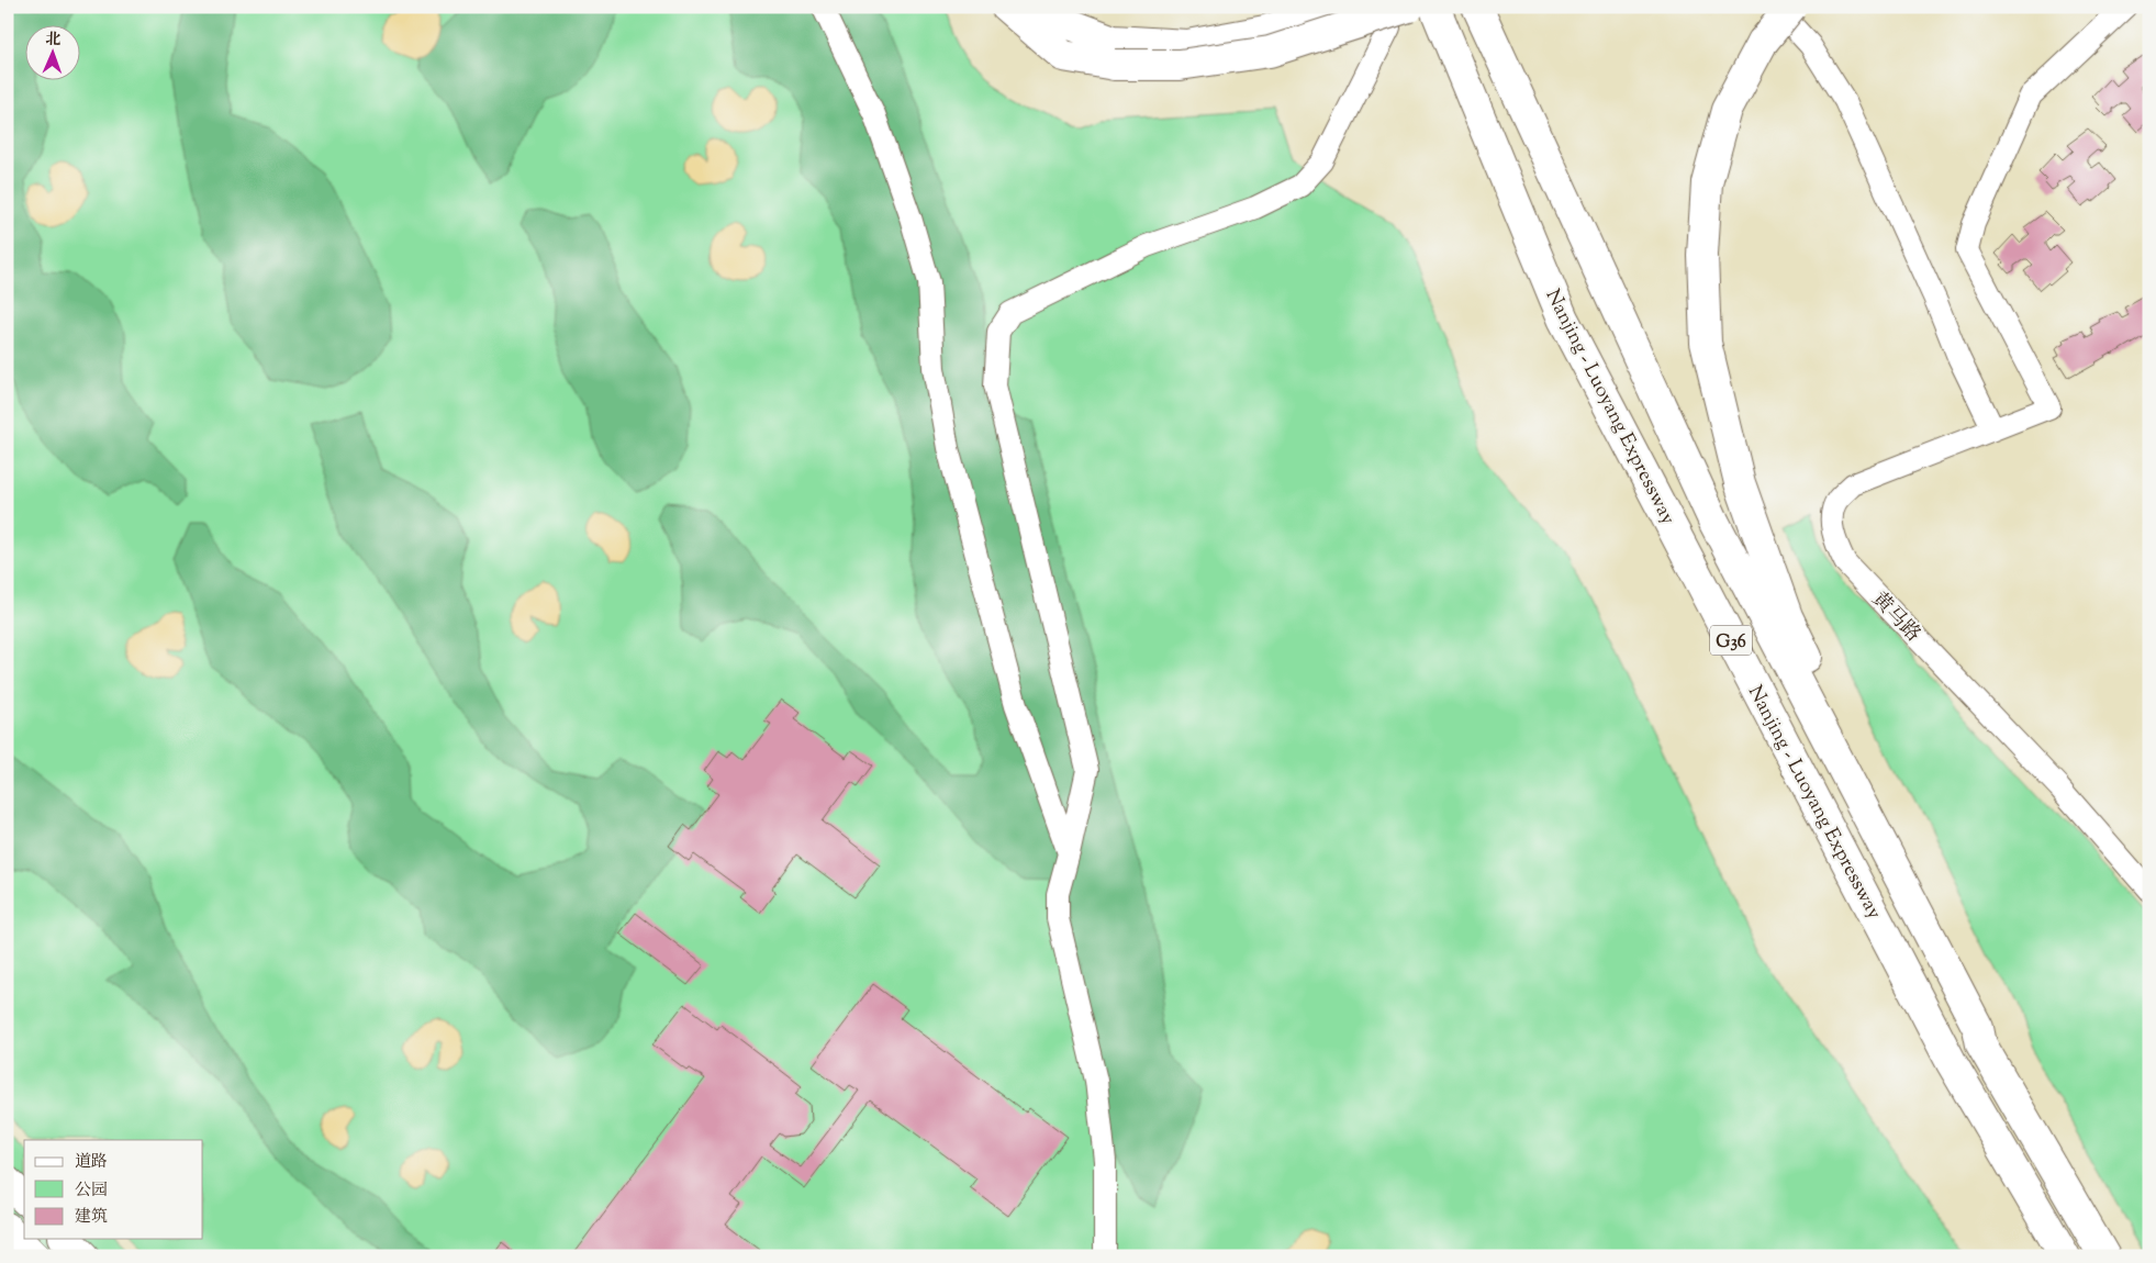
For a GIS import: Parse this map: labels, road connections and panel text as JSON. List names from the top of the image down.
{
  "streets": {
    "main road": ["Nanjing - Luoyang Expressway", "G36"],
    "street": ["黄马路"]
  },
  "legend": ["道路", "公园", "建筑"],
  "north": "top"
}
